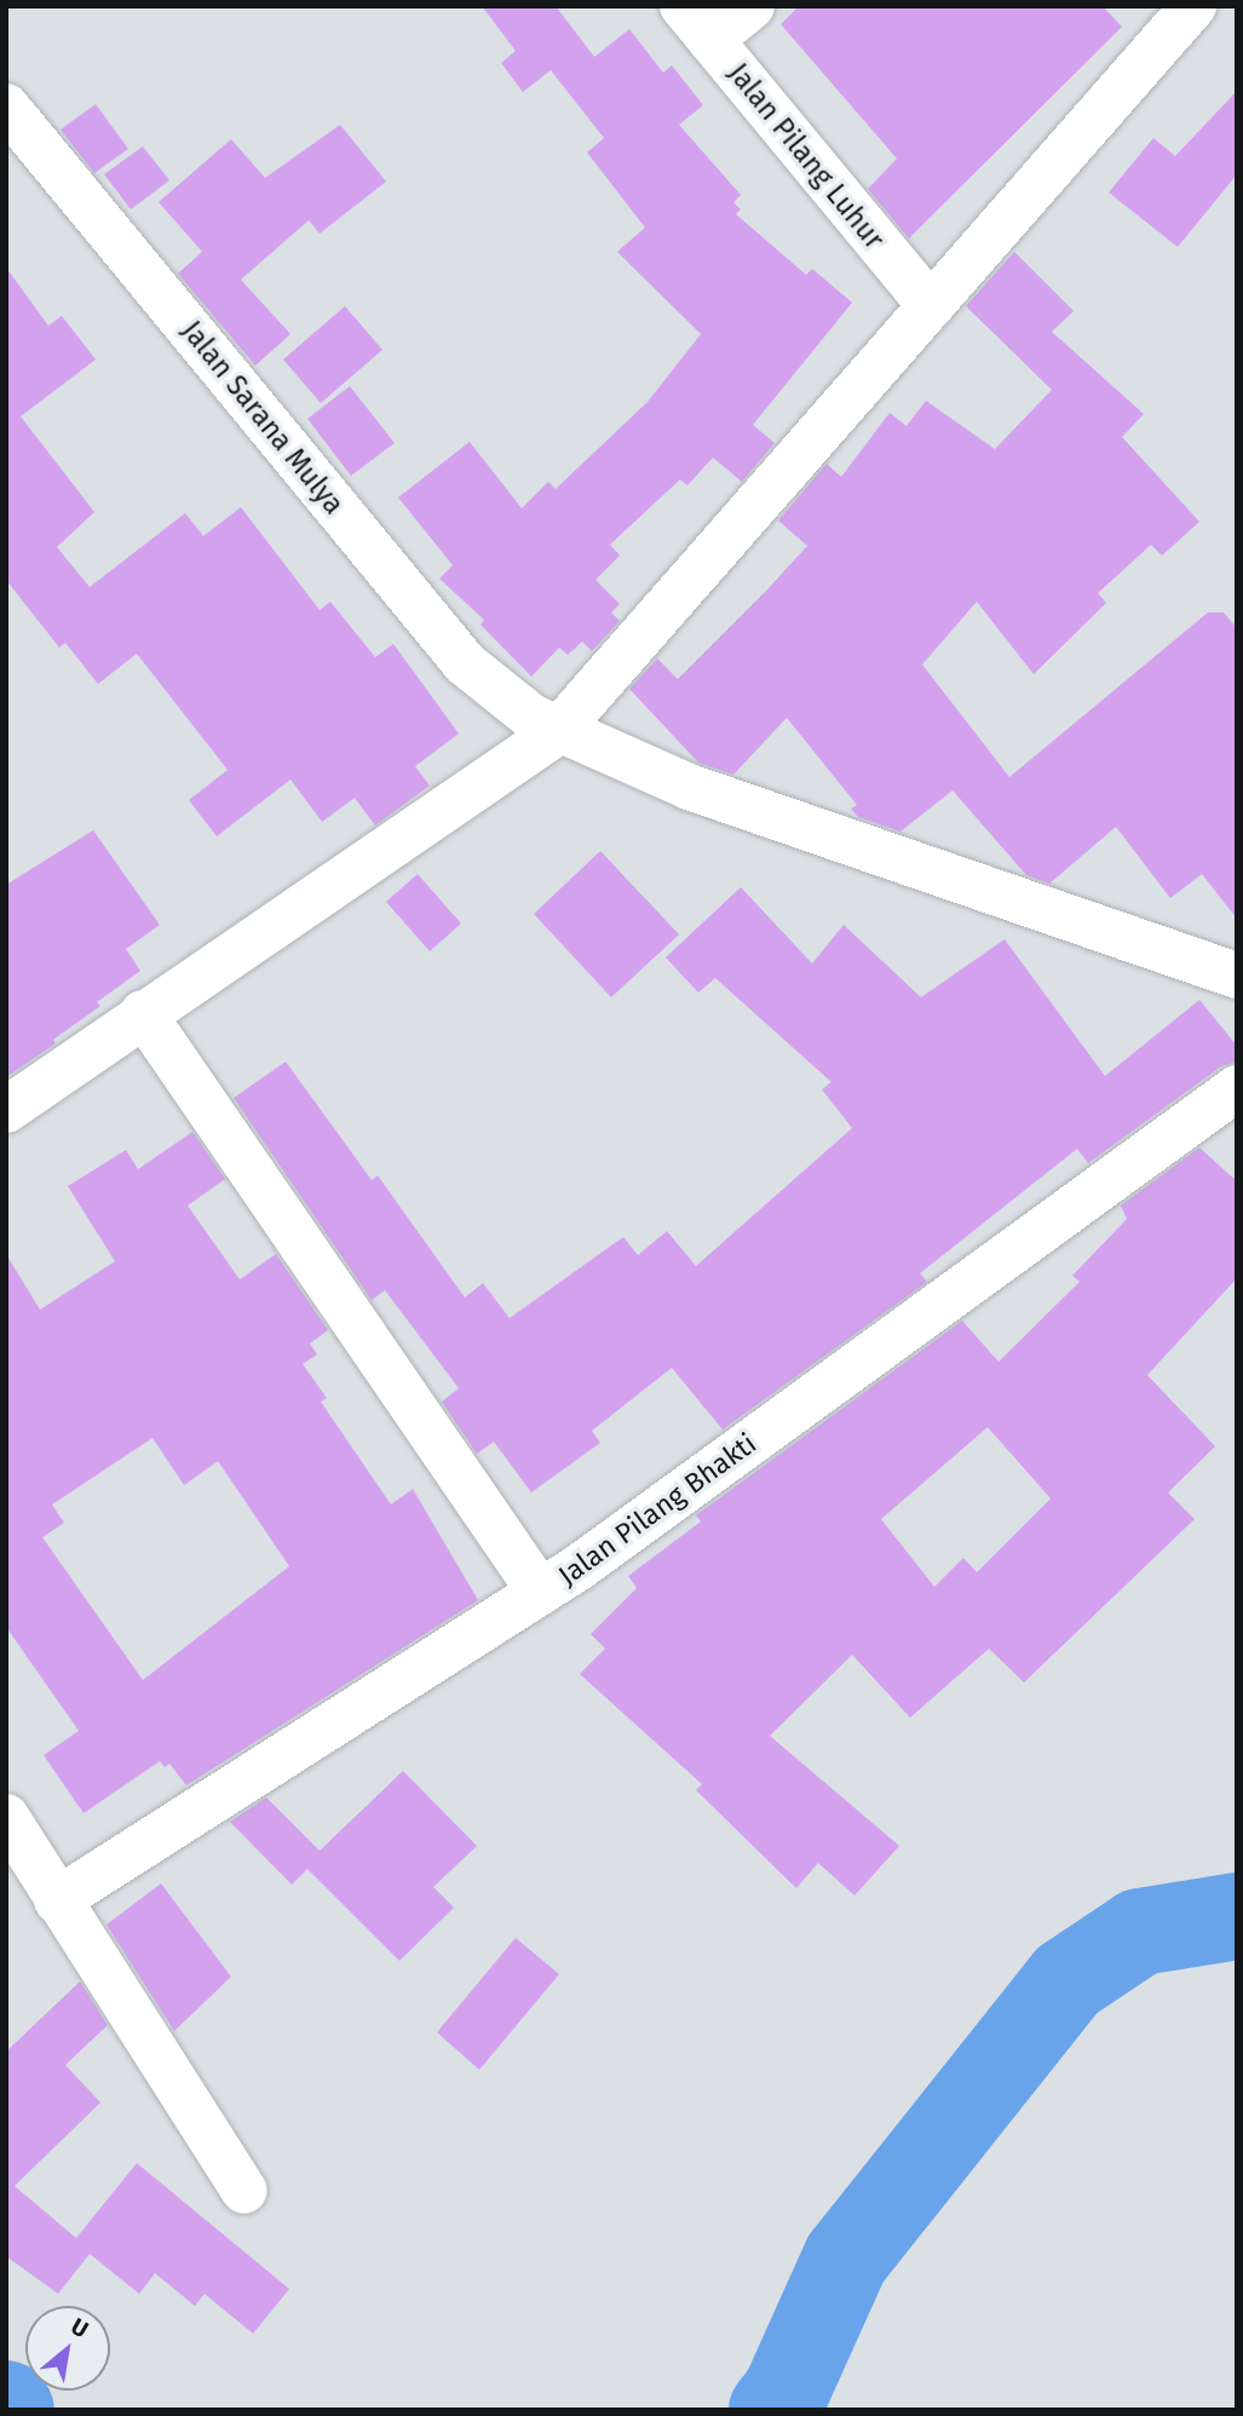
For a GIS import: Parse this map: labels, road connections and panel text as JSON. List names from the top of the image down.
{
  "streets": {
    "street": ["Jalan Pilang Luhur", "Jalan Sarana Mulya", "Jalan Pilang Bhakti"]
  },
  "north": "top right"
}
